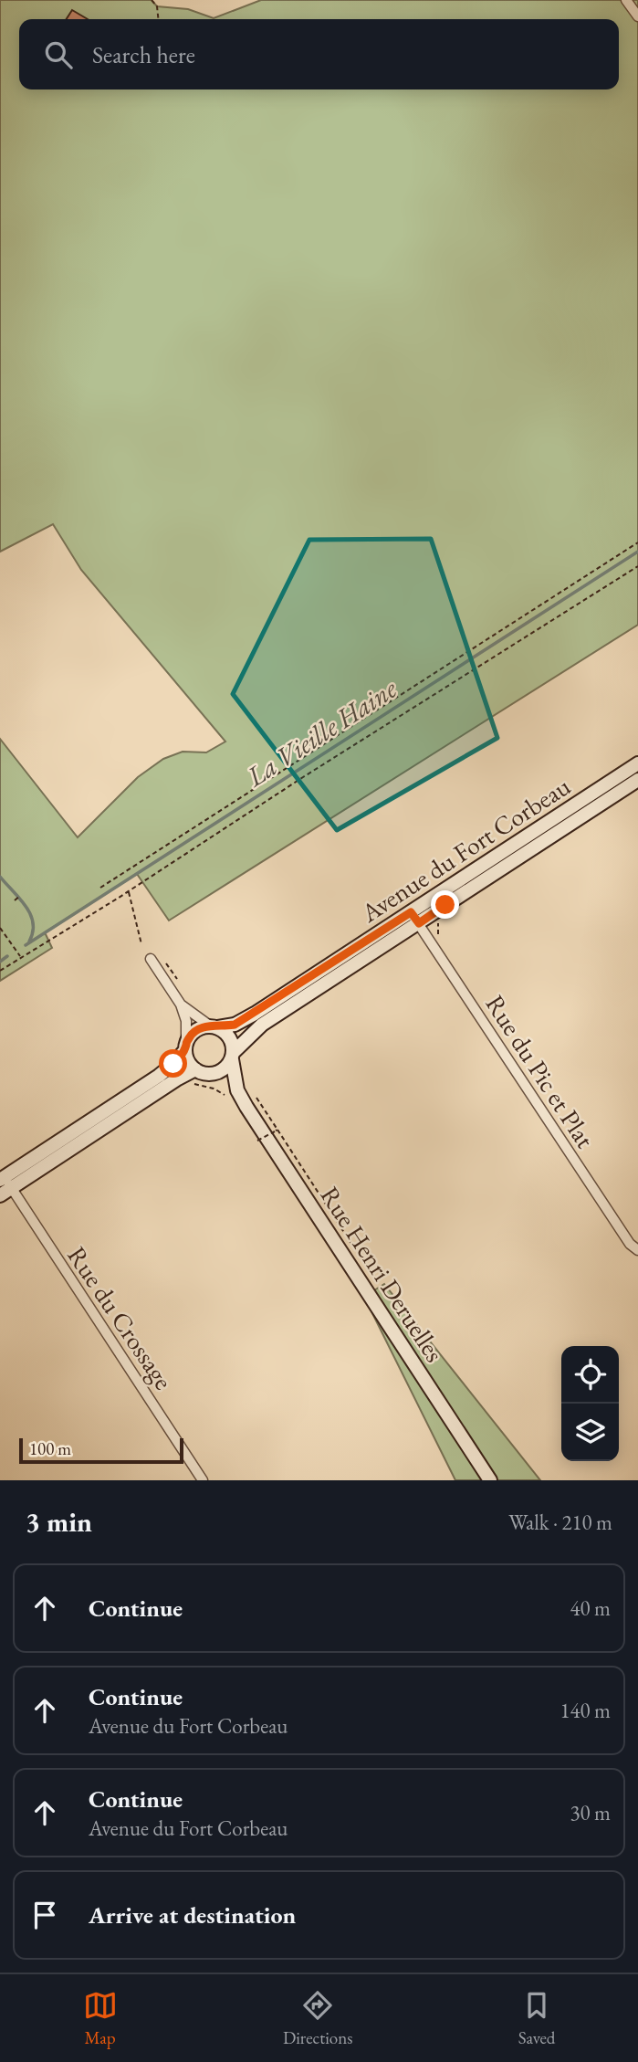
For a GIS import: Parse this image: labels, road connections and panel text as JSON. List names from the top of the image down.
{
  "streets": {
    "street": [
      "Avenue du Fort Corbeau",
      "Rue du Pic et Plat",
      "Rue Henri Deruelles",
      "Rue du Crossage"
    ]
  },
  "crossings": [
    ["Avenue du Fort Corbeau", "Rue du Pic et Plat"],
    ["Avenue du Fort Corbeau", "Rue Henri Deruelles"]
  ],
  "water": ["La Vieille Haine"],
  "scale_bar": "100 m",
  "page": {
    "search": "Search here",
    "scale": "100 m",
    "heading": ["3 min", "Walk · 210 m"],
    "list": [
      ["Continue", "40 m"],
      ["Continue", "Avenue du Fort Corbeau", "140 m"],
      ["Continue", "Avenue du Fort Corbeau", "30 m"],
      "Arrive at destination"
    ],
    "nav": ["Map", "Directions", "Saved"]
  }
}
